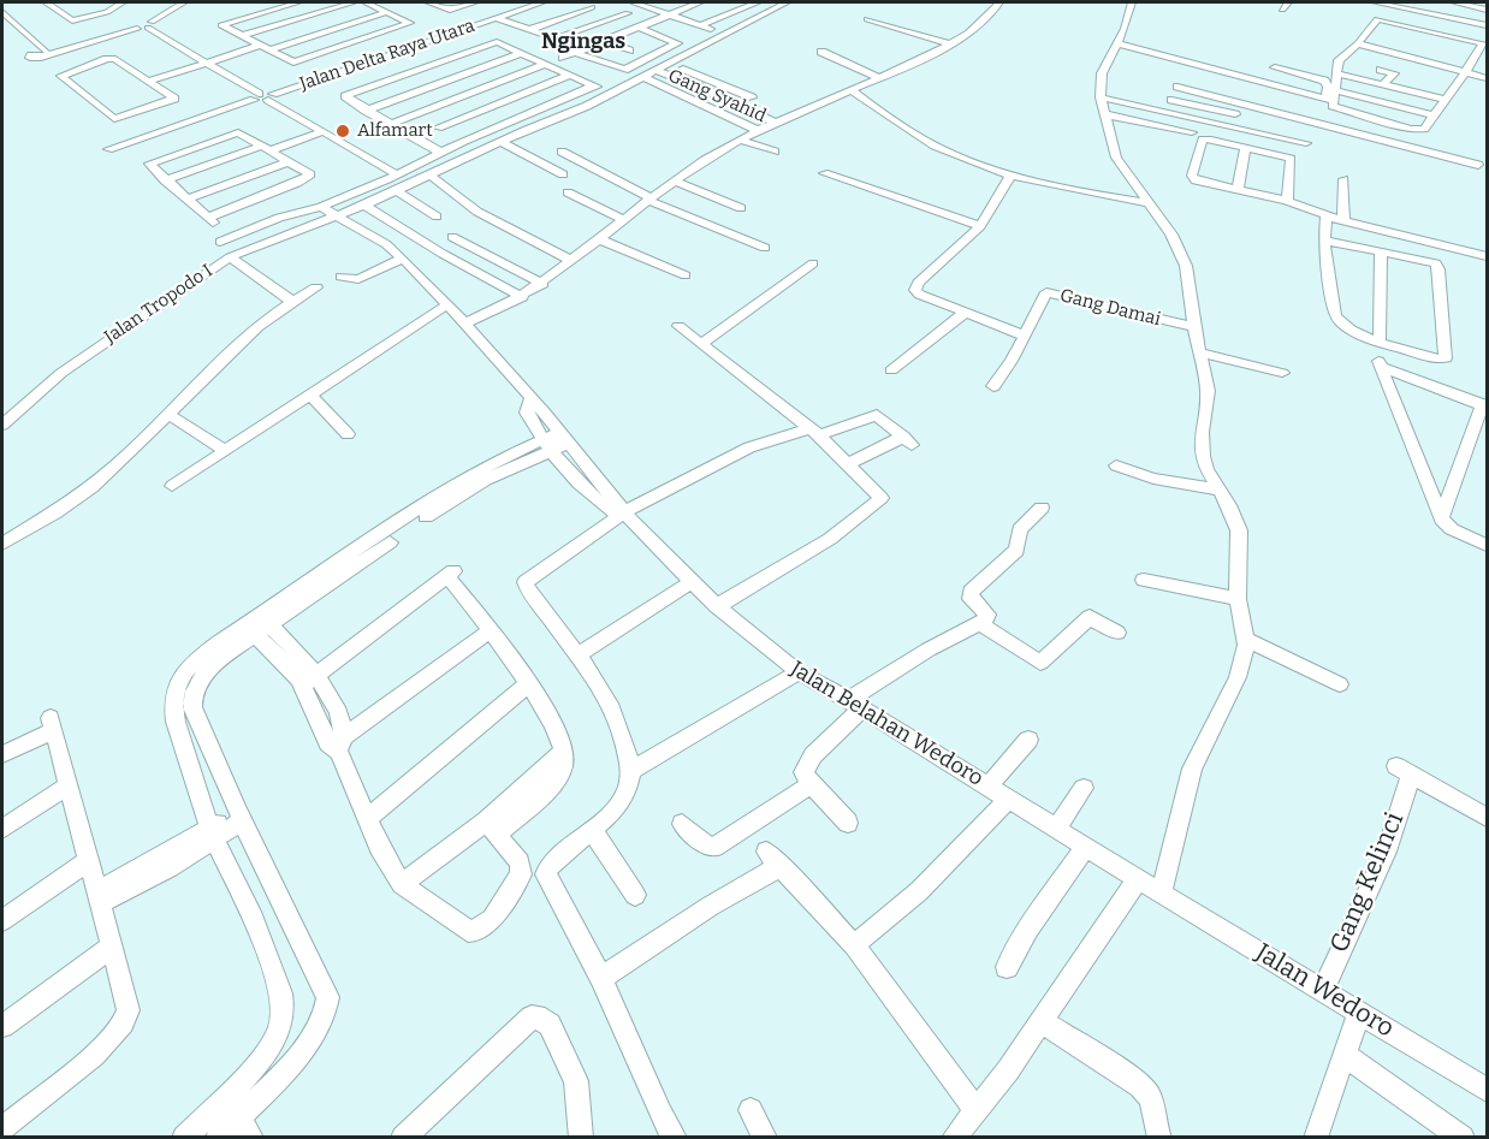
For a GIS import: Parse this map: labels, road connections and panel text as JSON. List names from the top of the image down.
{
  "streets": {
    "street": [
      "Jalan Delta Raya Utara",
      "Gang Syahid",
      "Jalan Tropodo I",
      "Gang Damai",
      "Jalan Belahan Wedoro",
      "Gang Kelinci",
      "Jalan Wedoro"
    ]
  },
  "crossings": [
    ["Gang Syahid", "Jalan Tropodo I"],
    ["Jalan Tropodo I", "Jalan Belahan Wedoro"],
    ["Jalan Belahan Wedoro", "Jalan Wedoro"],
    ["Gang Kelinci", "Jalan Wedoro"]
  ],
  "districts": ["Ngingas"],
  "places": ["Alfamart"]
}
